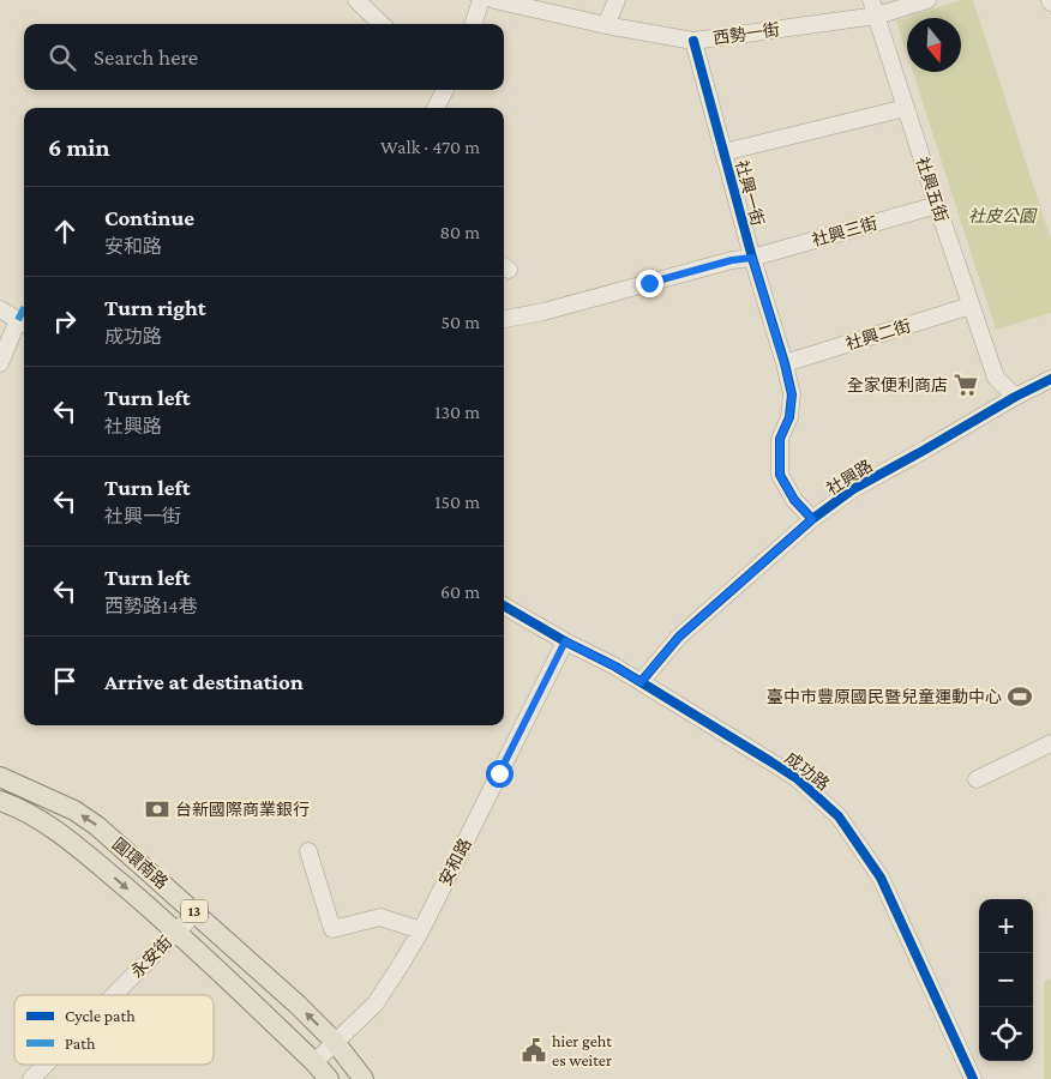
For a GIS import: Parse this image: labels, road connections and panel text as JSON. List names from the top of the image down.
{
  "streets": {
    "main road": ["圓環南路", "13"],
    "street": [
      "西勢一街",
      "社興五街",
      "社興一街",
      "社興三街",
      "社興二街",
      "社興路",
      "成功路",
      "安和路",
      "永安街"
    ]
  },
  "crossings": [
    ["西勢一街", "社興五街"],
    ["西勢一街", "社興一街"],
    ["社興五街", "社興三街"],
    ["社興五街", "社興二街"],
    ["社興五街", "社興路"],
    ["社興一街", "社興三街"],
    ["社興一街", "社興二街"],
    ["社興一街", "社興路"],
    ["社興路", "成功路"],
    ["成功路", "安和路"],
    ["安和路", "圓環南路"],
    ["圓環南路", "永安街"]
  ],
  "parks": ["社皮公園"],
  "places": {
    "supermarket": ["全家便利商店"],
    "sports": ["臺中市豐原國民暨兒童運動中心"],
    "bank": ["台新國際商業銀行"],
    "public building": ["hier geht es weiter"]
  },
  "legend": ["Cycle path", "Path"],
  "north": "bottom",
  "page": {
    "search": "Search here",
    "heading": ["6 min", "Walk · 470 m"],
    "list": [
      ["Continue", "安和路", "80 m"],
      ["Turn right", "成功路", "50 m"],
      ["Turn left", "社興路", "130 m"],
      ["Turn left", "社興一街", "150 m"],
      ["Turn left", "西勢路14巷", "60 m"],
      "Arrive at destination"
    ],
    "map_buttons": ["+", "−"]
  }
}
